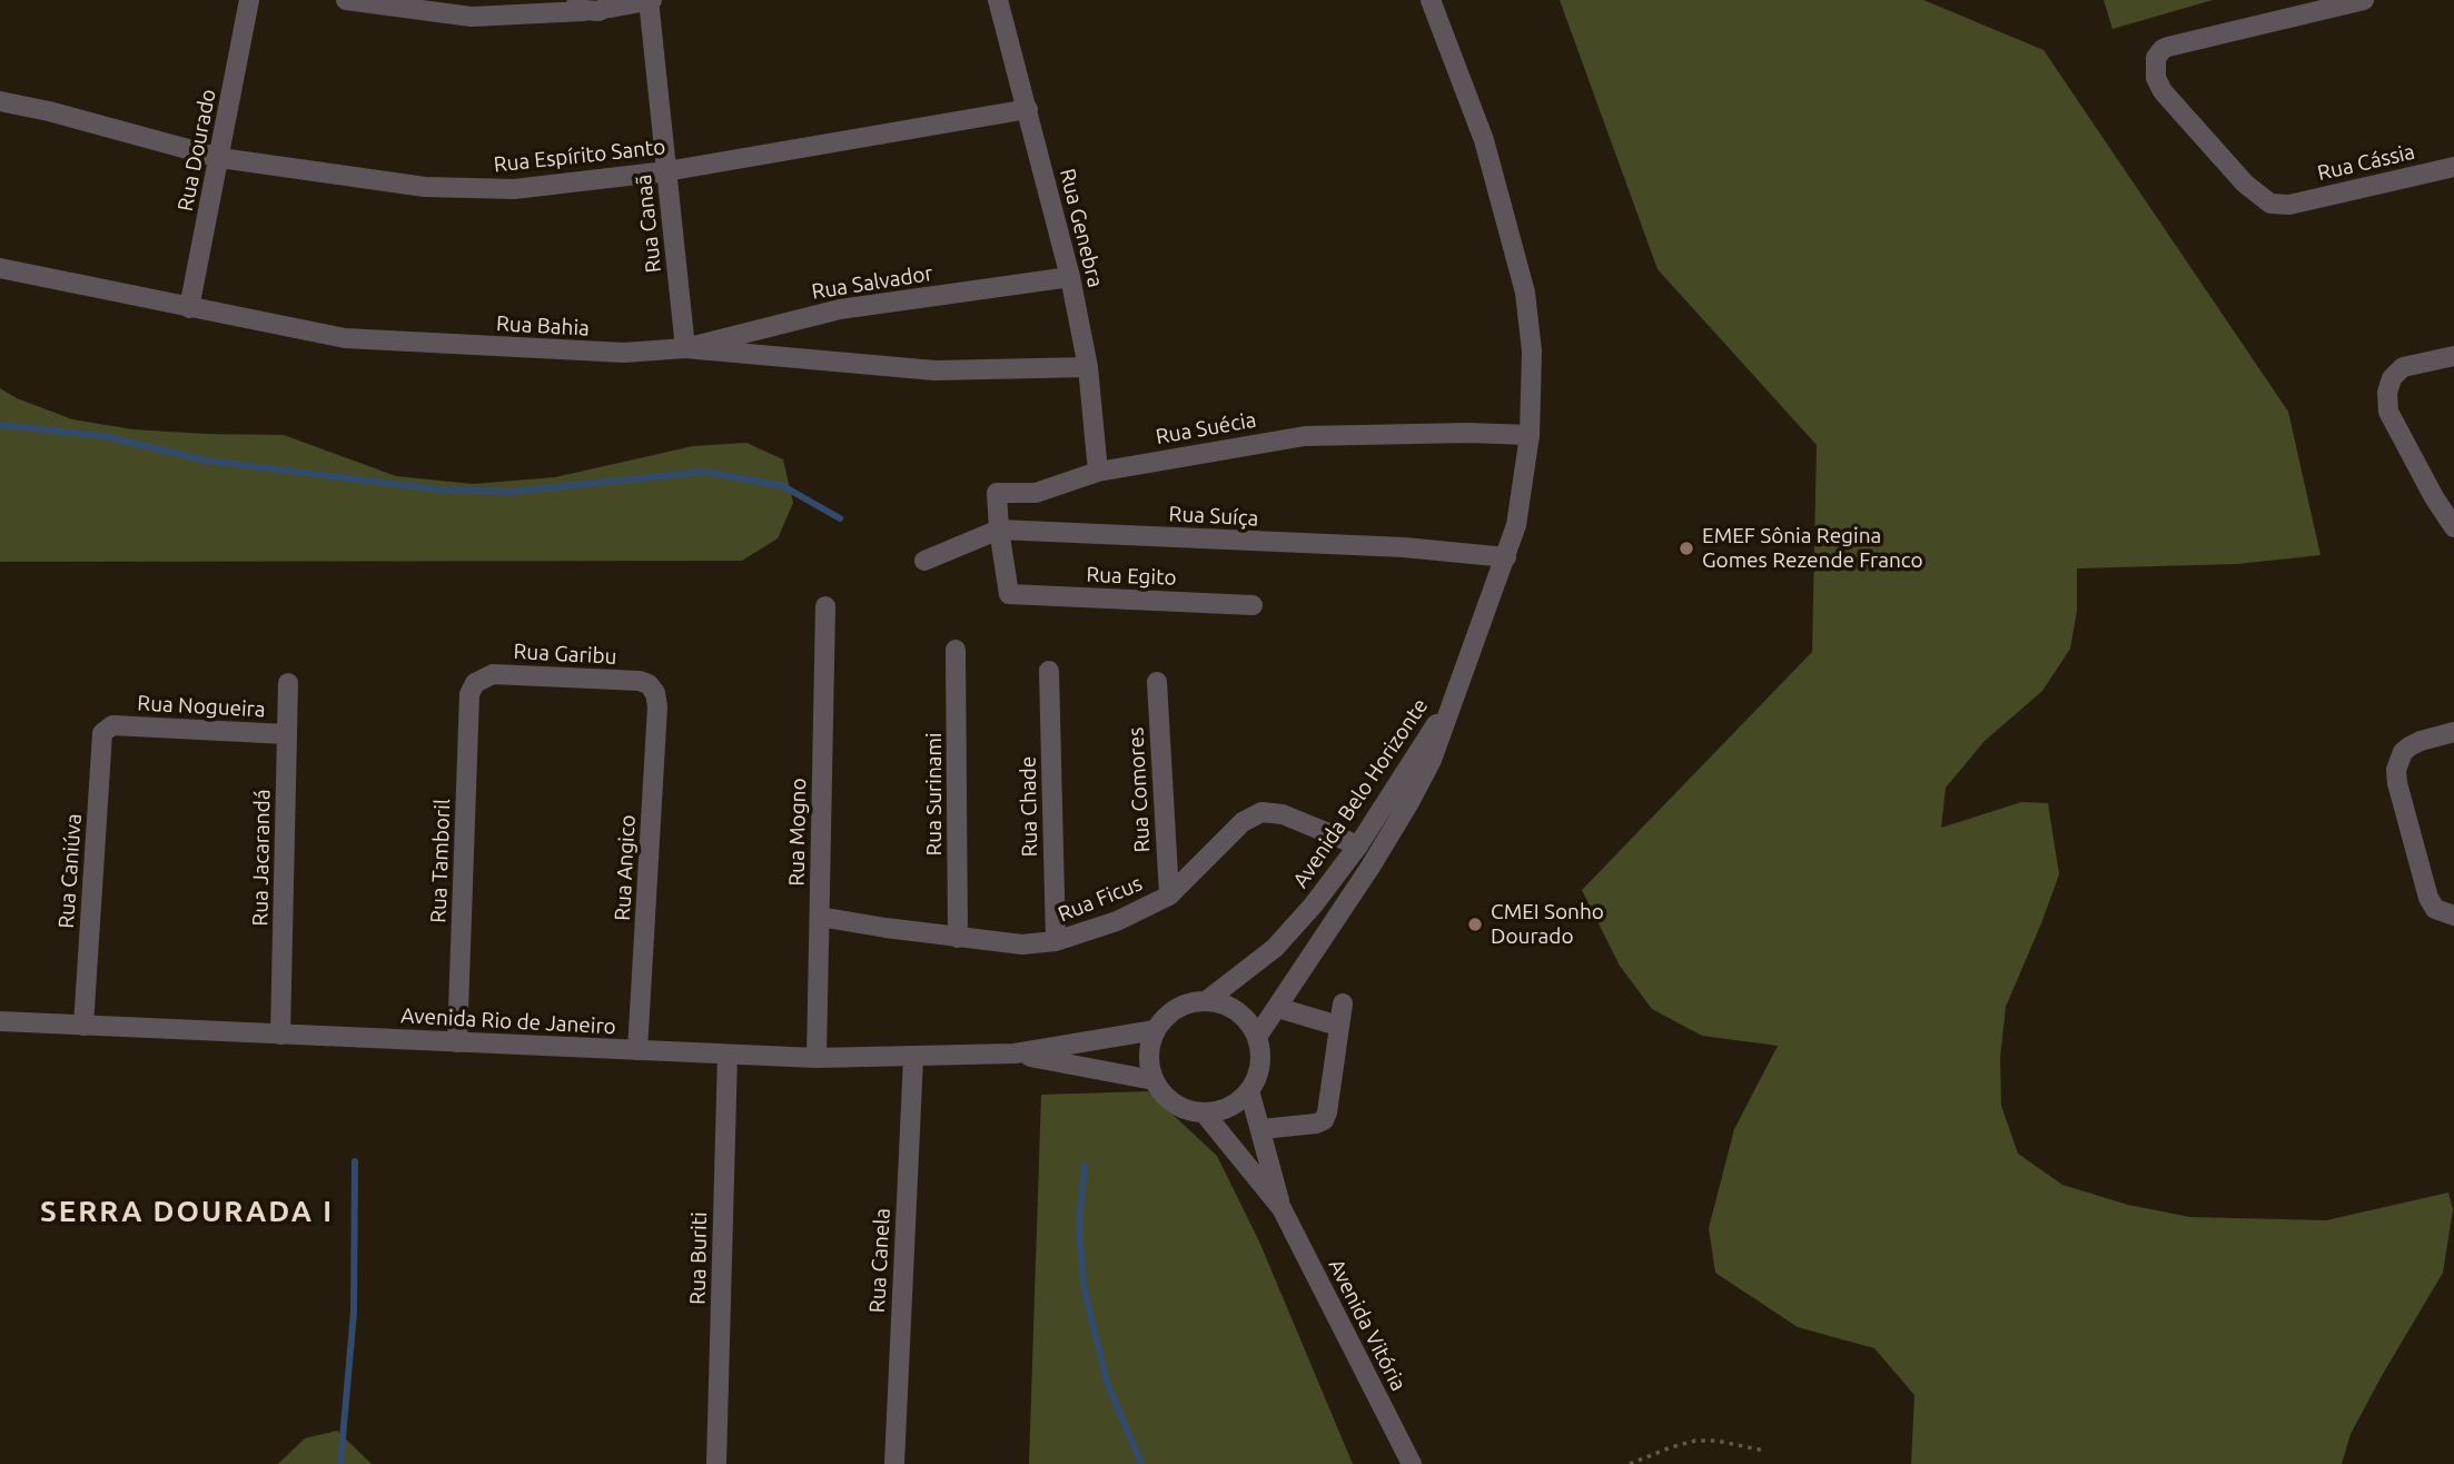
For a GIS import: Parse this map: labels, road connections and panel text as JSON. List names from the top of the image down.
{
  "streets": {
    "street": [
      "Rua Dourado",
      "Rua Espírito Santo",
      "Rua Cássia",
      "Rua Canaã",
      "Rua Genebra",
      "Rua Salvador",
      "Rua Bahia",
      "Rua Suécia",
      "Rua Suíça",
      "Rua Egito",
      "Rua Garibu",
      "Rua Nogueira",
      "Rua Comores",
      "Avenida Belo Horizonte",
      "Rua Surinami",
      "Rua Chade",
      "Rua Mogno",
      "Rua Jacarandá",
      "Rua Tamboril",
      "Rua Angico",
      "Rua Caniúva",
      "Rua Ficus",
      "Avenida Rio de Janeiro",
      "Rua Buriti",
      "Rua Canela",
      "Avenida Vitória"
    ]
  },
  "crossings": [
    ["Rua Dourado", "Rua Espírito Santo"],
    ["Rua Dourado", "Rua Bahia"],
    ["Rua Espírito Santo", "Rua Canaã"],
    ["Rua Espírito Santo", "Rua Genebra"],
    ["Rua Canaã", "Rua Salvador"],
    ["Rua Canaã", "Rua Bahia"],
    ["Rua Genebra", "Rua Salvador"],
    ["Rua Genebra", "Rua Bahia"],
    ["Rua Genebra", "Rua Suécia"],
    ["Rua Salvador", "Rua Bahia"],
    ["Rua Suécia", "Rua Suíça"],
    ["Rua Suécia", "Rua Egito"],
    ["Rua Suécia", "Avenida Belo Horizonte"],
    ["Rua Suíça", "Avenida Belo Horizonte"],
    ["Rua Garibu", "Rua Tamboril"],
    ["Rua Garibu", "Rua Angico"],
    ["Rua Nogueira", "Rua Jacarandá"],
    ["Rua Nogueira", "Rua Caniúva"],
    ["Rua Comores", "Rua Ficus"],
    ["Avenida Belo Horizonte", "Rua Ficus"],
    ["Avenida Belo Horizonte", "Avenida Rio de Janeiro"],
    ["Avenida Belo Horizonte", "Avenida Vitória"],
    ["Rua Surinami", "Rua Ficus"],
    ["Rua Chade", "Rua Ficus"],
    ["Rua Mogno", "Rua Ficus"],
    ["Rua Mogno", "Avenida Rio de Janeiro"],
    ["Rua Jacarandá", "Avenida Rio de Janeiro"],
    ["Rua Tamboril", "Avenida Rio de Janeiro"],
    ["Rua Angico", "Avenida Rio de Janeiro"],
    ["Rua Caniúva", "Avenida Rio de Janeiro"],
    ["Avenida Rio de Janeiro", "Rua Buriti"],
    ["Avenida Rio de Janeiro", "Rua Canela"],
    ["Avenida Rio de Janeiro", "Avenida Vitória"]
  ],
  "districts": ["SERRA DOURADA I"],
  "places": ["EMEF Sônia Regina Gomes Rezende Franco", "CMEI Sonho Dourado"]
}
